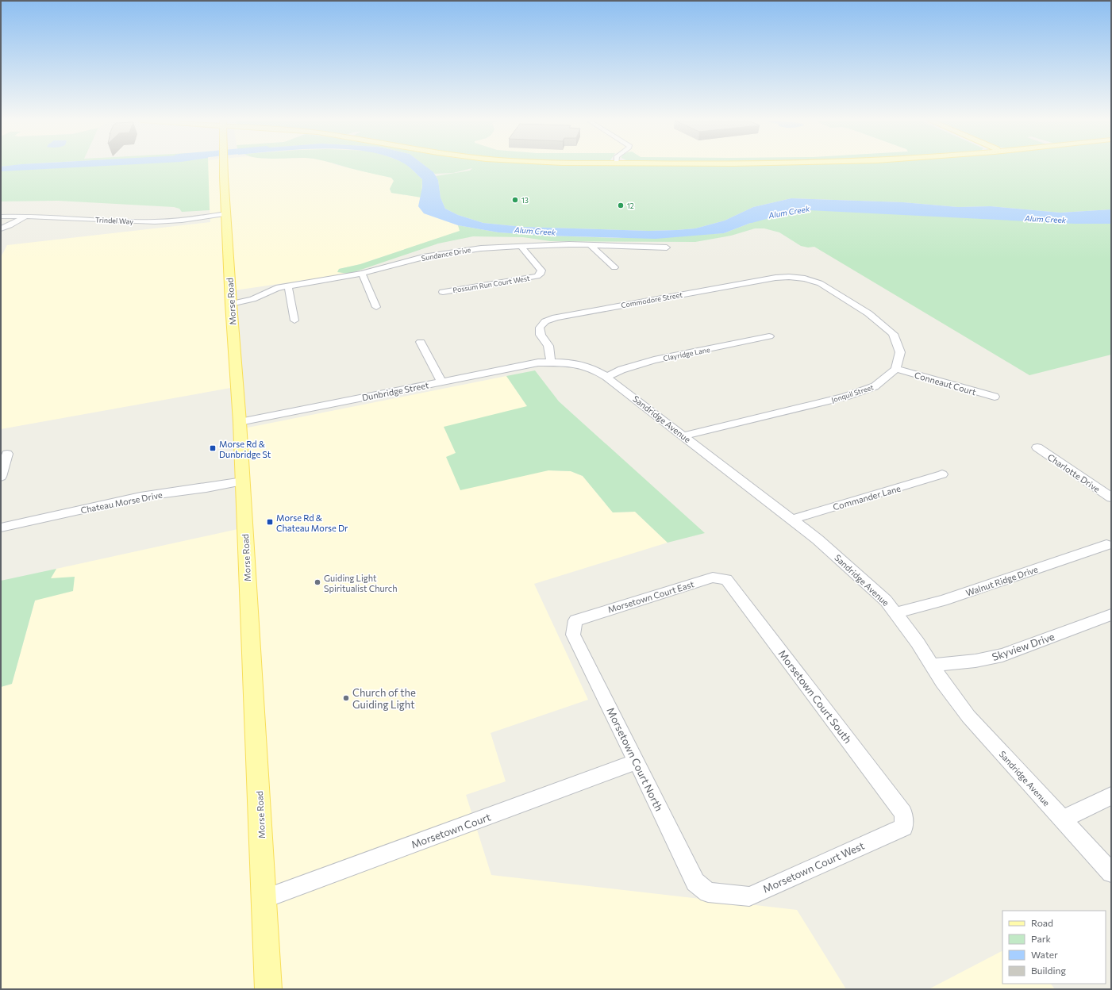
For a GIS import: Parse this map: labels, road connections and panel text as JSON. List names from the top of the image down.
{
  "streets": {
    "main road": ["Morse Road"],
    "street": [
      "Trindel Way",
      "Sundance Drive",
      "Possum Run Court West",
      "Commodore Street",
      "Clayridge Lane",
      "Conneaut Court",
      "Dunbridge Street",
      "Jonquil Street",
      "Sandridge Avenue",
      "Charlotte Drive",
      "Commander Lane",
      "Chateau Morse Drive",
      "Walnut Ridge Drive",
      "Morsetown Court East",
      "Skyview Drive",
      "Morsetown Court South",
      "Morsetown Court North",
      "Morsetown Court",
      "Morsetown Court West"
    ]
  },
  "crossings": [
    ["Trindel Way", "Morse Road"],
    ["Sundance Drive", "Possum Run Court West"],
    ["Sundance Drive", "Morse Road"],
    ["Commodore Street", "Conneaut Court"],
    ["Commodore Street", "Dunbridge Street"],
    ["Commodore Street", "Jonquil Street"],
    ["Commodore Street", "Sandridge Avenue"],
    ["Morse Road", "Dunbridge Street"],
    ["Morse Road", "Chateau Morse Drive"],
    ["Morse Road", "Morsetown Court"],
    ["Clayridge Lane", "Sandridge Avenue"],
    ["Conneaut Court", "Jonquil Street"],
    ["Dunbridge Street", "Sandridge Avenue"],
    ["Jonquil Street", "Sandridge Avenue"],
    ["Sandridge Avenue", "Commander Lane"],
    ["Sandridge Avenue", "Walnut Ridge Drive"],
    ["Sandridge Avenue", "Skyview Drive"],
    ["Morsetown Court East", "Morsetown Court South"],
    ["Morsetown Court East", "Morsetown Court North"],
    ["Morsetown Court South", "Morsetown Court West"],
    ["Morsetown Court North", "Morsetown Court"],
    ["Morsetown Court North", "Morsetown Court West"]
  ],
  "water": ["Alum Creek"],
  "places": {
    "other": [
      "13",
      "12",
      "Guiding Light Spiritualist Church",
      "Church of the Guiding Light"
    ],
    "transit": ["Morse Rd & Dunbridge St", "Morse Rd & Chateau Morse Dr"]
  },
  "legend": [
    "Road",
    "Park",
    "Water",
    "Building"
  ]
}
